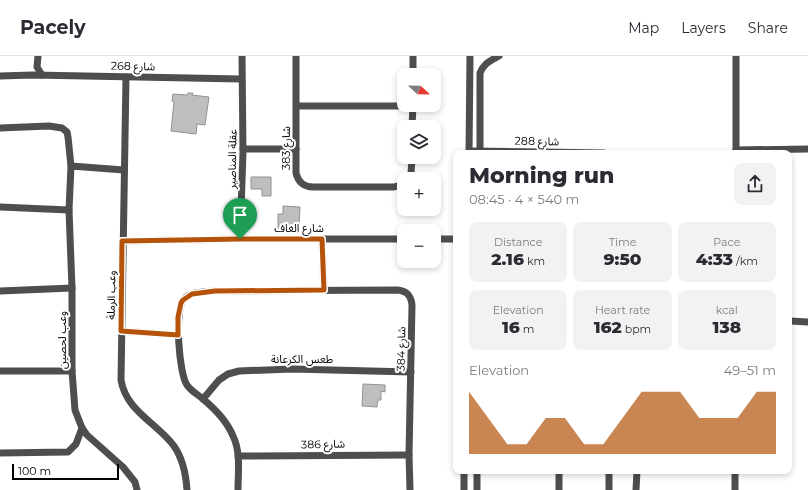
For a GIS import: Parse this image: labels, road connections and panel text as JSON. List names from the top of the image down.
{
  "streets": {
    "street": [
      "شارع 268",
      "شارع 383",
      "عقلة المناصير",
      "شارع الغاف",
      "وعب الرملة",
      "وعب لحصين",
      "شارع 384",
      "طعس الكرعانة",
      "شارع 386"
    ]
  },
  "crossings": [
    ["شارع 268", "عقلة المناصير"],
    ["شارع 268", "وعب الرملة"],
    ["عقلة المناصير", "شارع الغاف"],
    ["شارع الغاف", "وعب الرملة"],
    ["شارع 384", "طعس الكرعانة"],
    ["شارع 384", "شارع 386"]
  ],
  "scale_bar": "100 m",
  "north": "right",
  "page": {
    "header": "Pacely",
    "nav": ["Map", "Layers", "Share"],
    "map_buttons": ["+", "−"],
    "heading": ["Morning run", "08:45 · 4 × 540 m"],
    "stats": [
      ["Distance", "2.16 km"],
      ["Time", "9:50"],
      ["Pace", "4:33 /km"],
      ["Elevation", "16 m"],
      ["Heart rate", "162 bpm"],
      ["kcal", "138"]
    ],
    "chart": ["Elevation", "49–51 m"],
    "scale": "100 m"
  }
}
